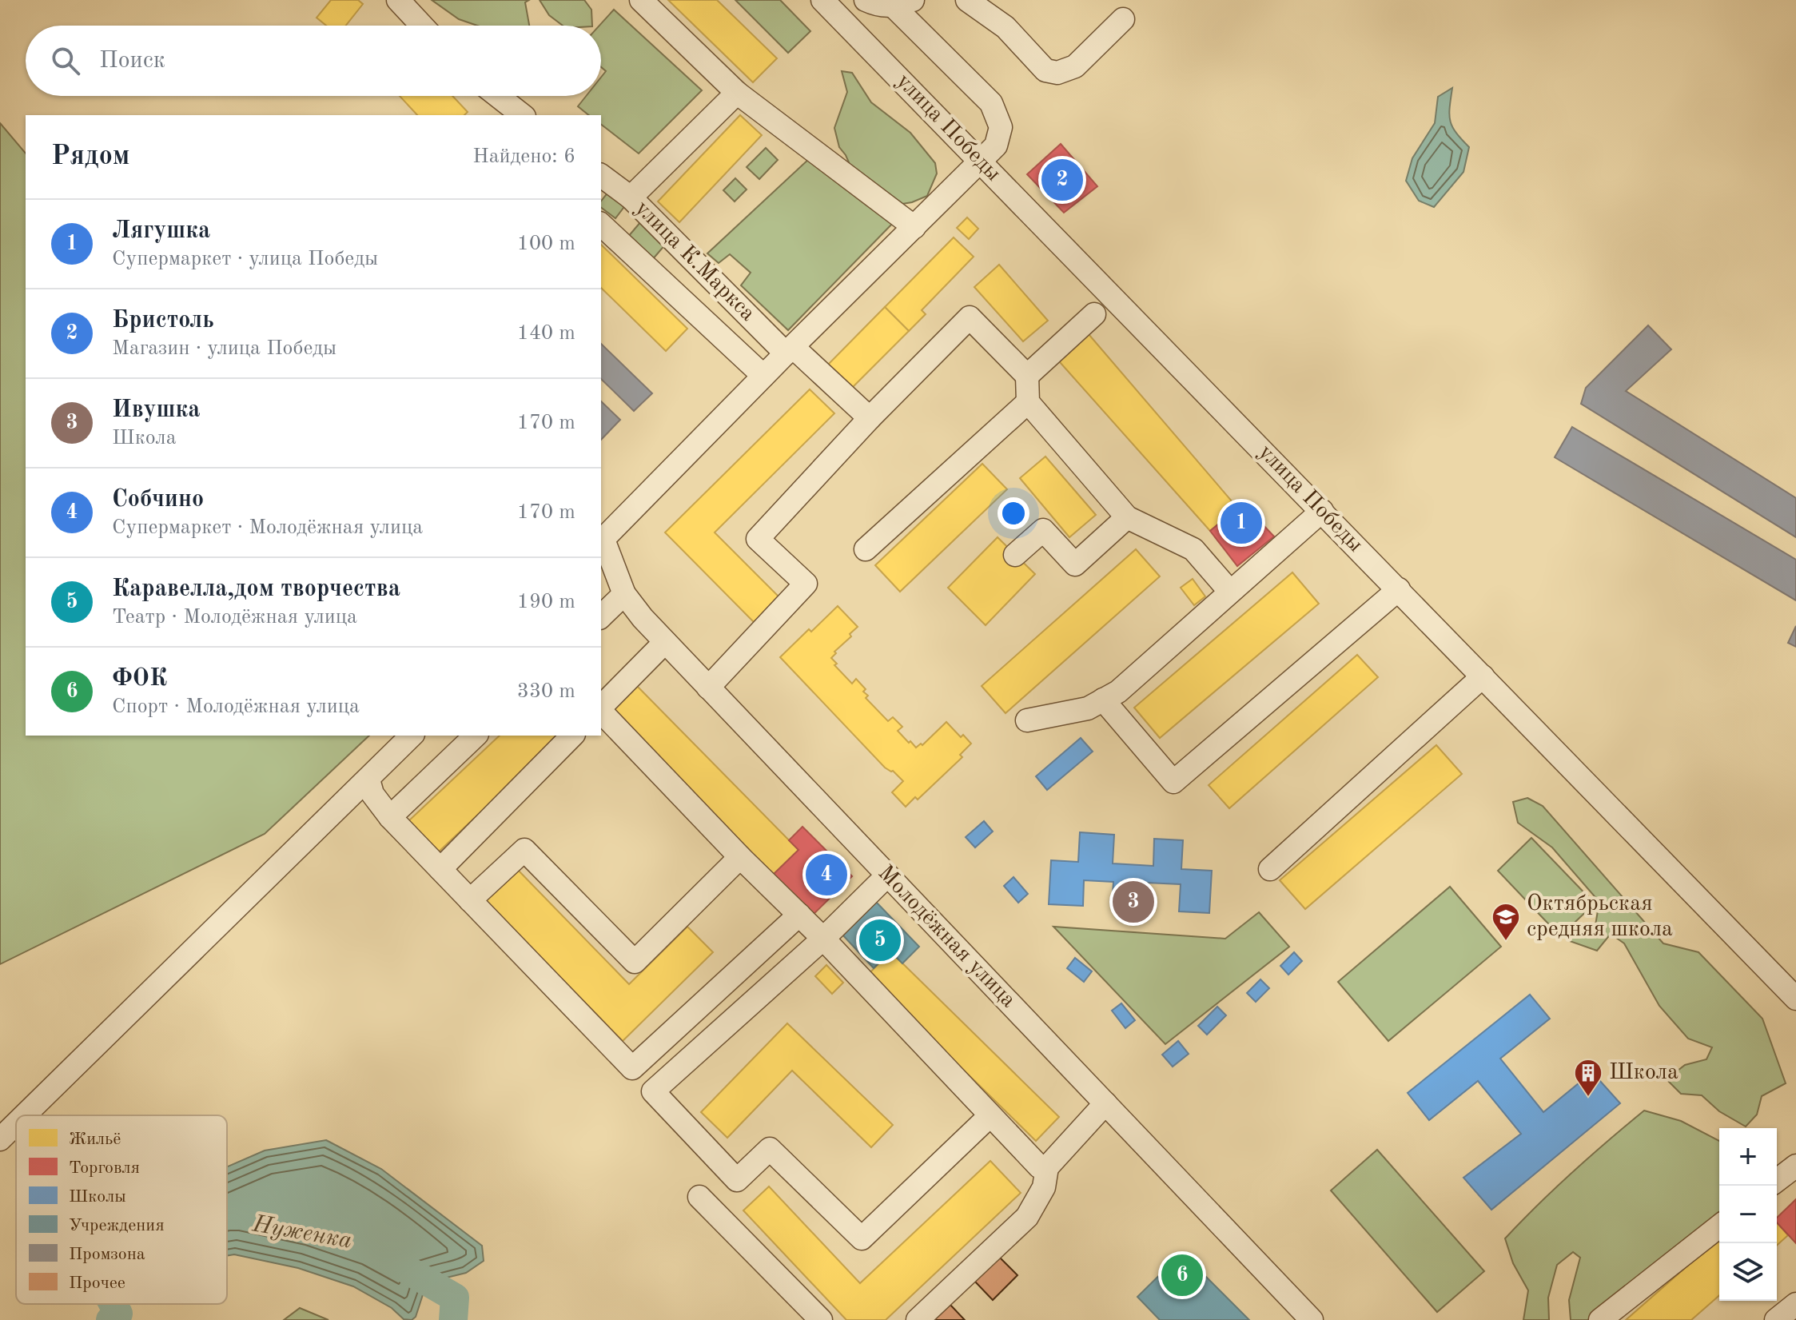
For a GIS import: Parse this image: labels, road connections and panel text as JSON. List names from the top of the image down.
{
  "streets": {
    "street": ["улица Победы", "улица К.Маркса", "Молодёжная улица"]
  },
  "water": ["Нуженка"],
  "places": {
    "school or university": ["Октябрьская средняя школа"],
    "building": ["Школа"]
  },
  "legend": [
    "Жильё",
    "Торговля",
    "Школы",
    "Учреждения",
    "Промзона",
    "Прочее"
  ],
  "page": {
    "search": "Поиск",
    "heading": ["Рядом", "Найдено: 6"],
    "pins": [
      "2",
      "1",
      "4",
      "3",
      "5",
      "6"
    ],
    "list": [
      {
        "mark": "1",
        "name": "Лягушка",
        "note": "Супермаркет · улица Победы",
        "value": "100 m"
      },
      {
        "mark": "2",
        "name": "Бристоль",
        "note": "Магазин · улица Победы",
        "value": "140 m"
      },
      {
        "mark": "3",
        "name": "Ивушка",
        "note": "Школа",
        "value": "170 m"
      },
      {
        "mark": "4",
        "name": "Собчино",
        "note": "Супермаркет · Молодёжная улица",
        "value": "170 m"
      },
      {
        "mark": "5",
        "name": "Каравелла,дом творчества",
        "note": "Театр · Молодёжная улица",
        "value": "190 m"
      },
      {
        "mark": "6",
        "name": "ФОК",
        "note": "Спорт · Молодёжная улица",
        "value": "330 m"
      }
    ],
    "map_buttons": ["+", "−"]
  }
}
